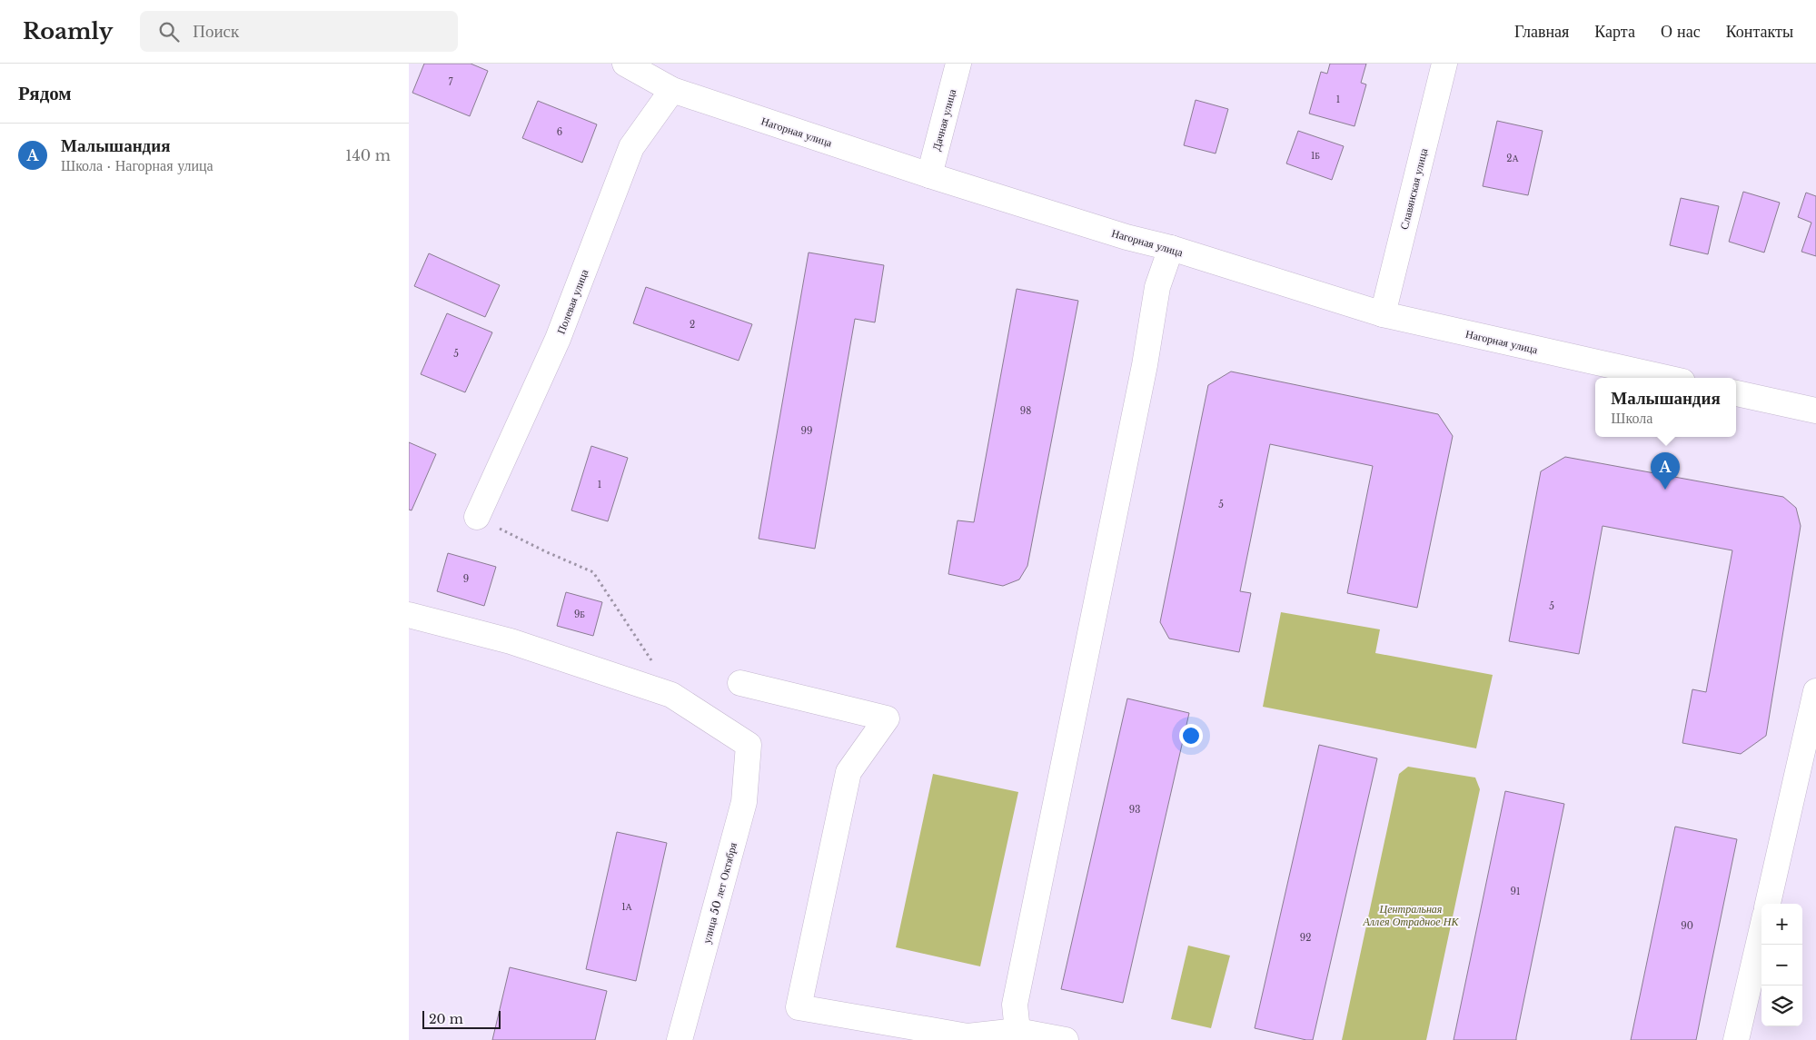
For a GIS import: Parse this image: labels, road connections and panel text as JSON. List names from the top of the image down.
{
  "streets": {
    "street": [
      "Дачная улица",
      "Нагорная улица",
      "Славянская улица",
      "Полевая улица",
      "улица 50 лет Октября"
    ]
  },
  "crossings": [
    ["Дачная улица", "Нагорная улица"],
    ["Нагорная улица", "Славянская улица"],
    ["Нагорная улица", "Полевая улица"]
  ],
  "parks": ["Центральная Аллея Отрадное НК"],
  "house_numbers": [
    "7",
    "1",
    "6",
    "1Б",
    "2А",
    "2",
    "5",
    "98",
    "99",
    "1",
    "5",
    "9",
    "5",
    "9Б",
    "93",
    "91",
    "1А",
    "90",
    "92"
  ],
  "scale_bar": "20 m",
  "page": {
    "header": "Roamly",
    "search": "Поиск",
    "nav": [
      "Главная",
      "Карта",
      "О нас",
      "Контакты"
    ],
    "heading": "Рядом",
    "list": [
      {
        "mark": "A",
        "name": "Малышандия",
        "note": "Школа · Нагорная улица",
        "value": "140 m"
      }
    ],
    "popup": ["Малышандия", "Школа"],
    "pins": "A",
    "map_buttons": ["+", "−"],
    "scale": "20 m"
  }
}
